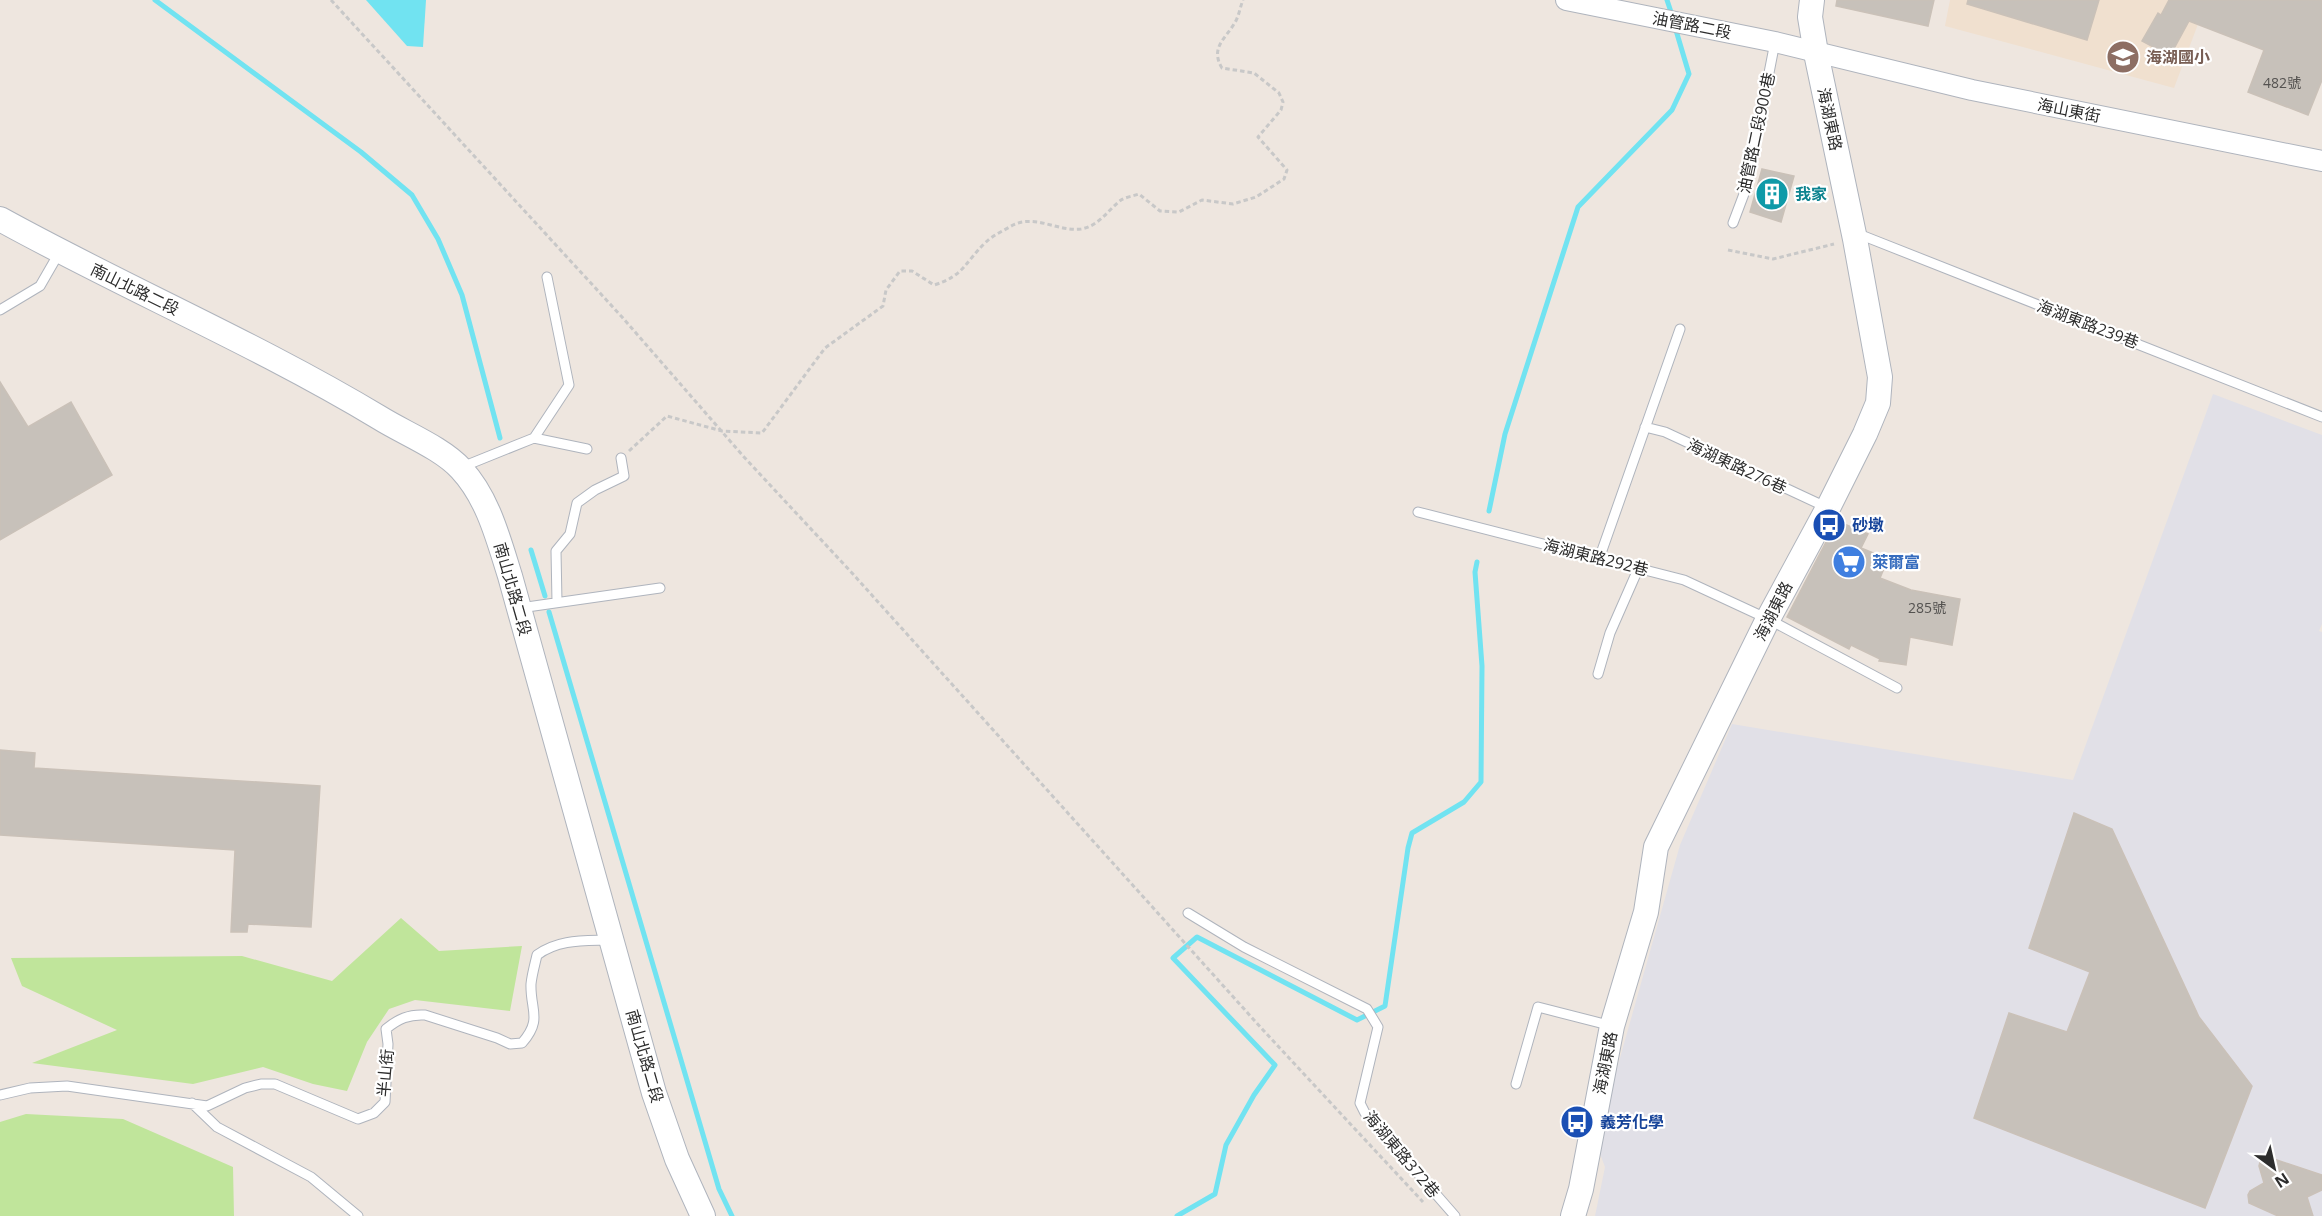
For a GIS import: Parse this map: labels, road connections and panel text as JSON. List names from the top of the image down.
{
  "streets": {
    "street": [
      "油管路二段",
      "海山東街",
      "海湖東路",
      "南山北路二段"
    ],
    "lane": [
      "油管路二段900巷",
      "海湖東路239巷",
      "海湖東路276巷",
      "海湖東路292巷",
      "半山街",
      "海湖東路372巷"
    ]
  },
  "crossings": [
    ["油管路二段", "海山東街"],
    ["油管路二段", "海湖東路"],
    ["油管路二段", "油管路二段900巷"],
    ["海山東街", "海湖東路"],
    ["海湖東路", "海湖東路239巷"],
    ["海湖東路", "海湖東路276巷"],
    ["海湖東路", "海湖東路292巷"],
    ["南山北路二段", "半山街"]
  ],
  "places": {
    "school or university": ["海湖國小"],
    "building": ["我家"],
    "bus stop": ["砂墩", "義芳化學"],
    "supermarket": ["萊爾富"]
  },
  "house_numbers": ["482號", "285號"],
  "north": "bottom right"
}
